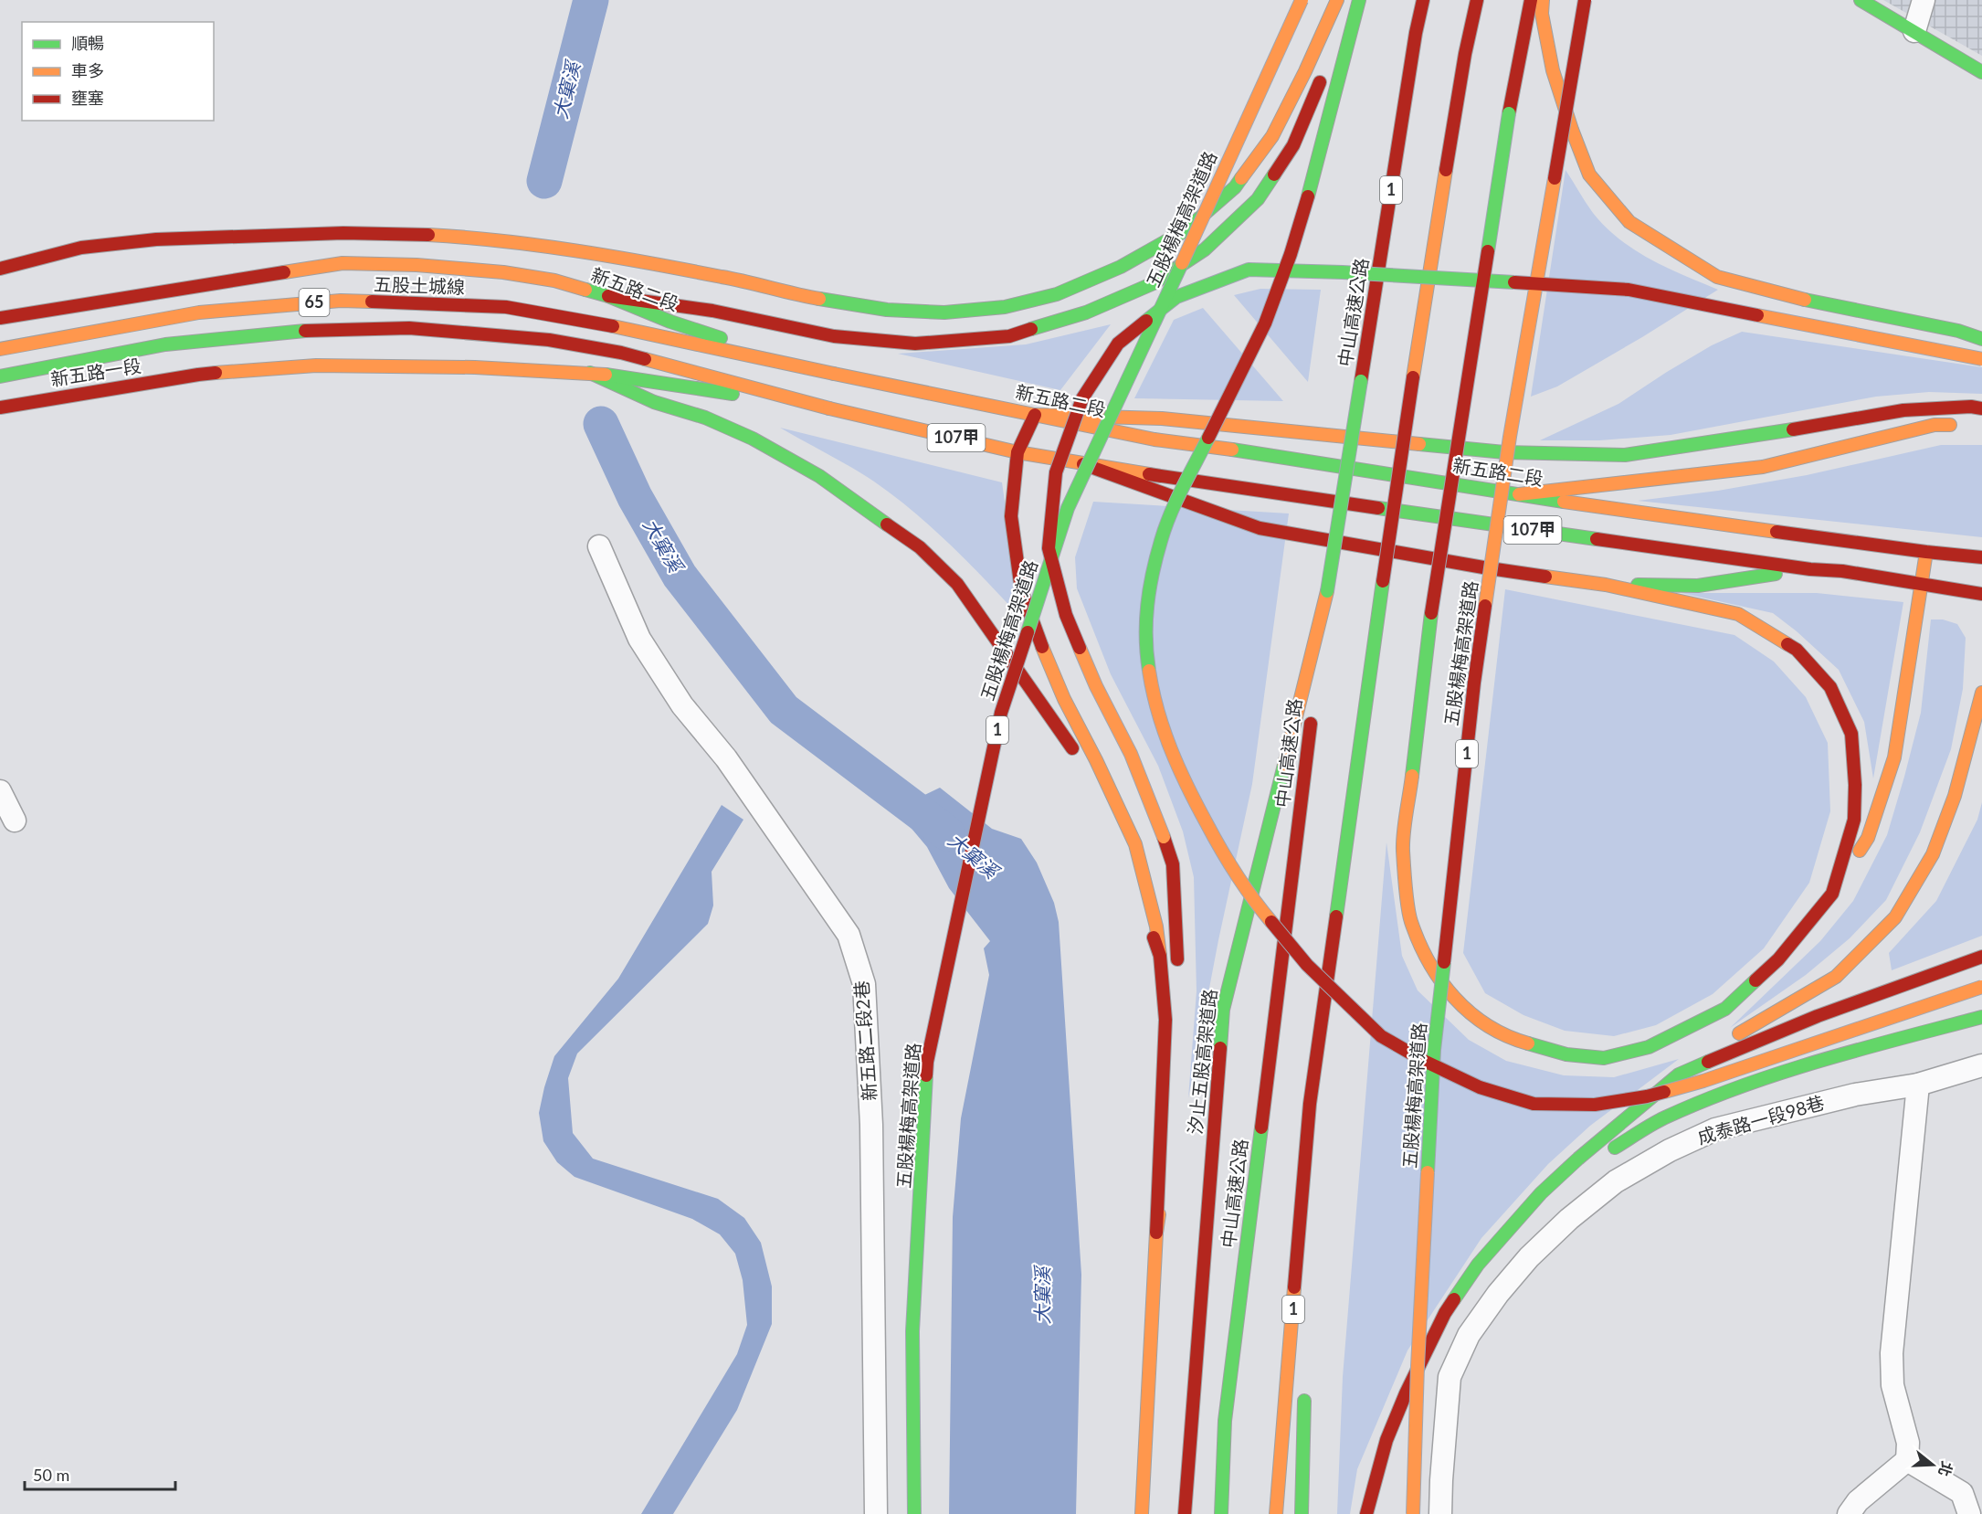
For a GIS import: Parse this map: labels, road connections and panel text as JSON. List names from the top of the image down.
{
  "streets": {
    "main road": [
      "1",
      "五股楊梅高架道路",
      "五股土城線",
      "新五路二段",
      "65",
      "中山高速公路",
      "新五路一段",
      "107甲",
      "汐止五股高架道路"
    ],
    "street": ["新五路二段2巷", "成泰路一段98巷"]
  },
  "crossings": [
    ["五股土城線", "新五路二段"],
    ["65", "107甲"],
    ["中山高速公路", "汐止五股高架道路"],
    ["新五路一段", "107甲"]
  ],
  "water": ["大窠溪"],
  "legend": ["順暢", "車多", "壅塞"],
  "scale_bar": "50 m",
  "north": "right"
}
